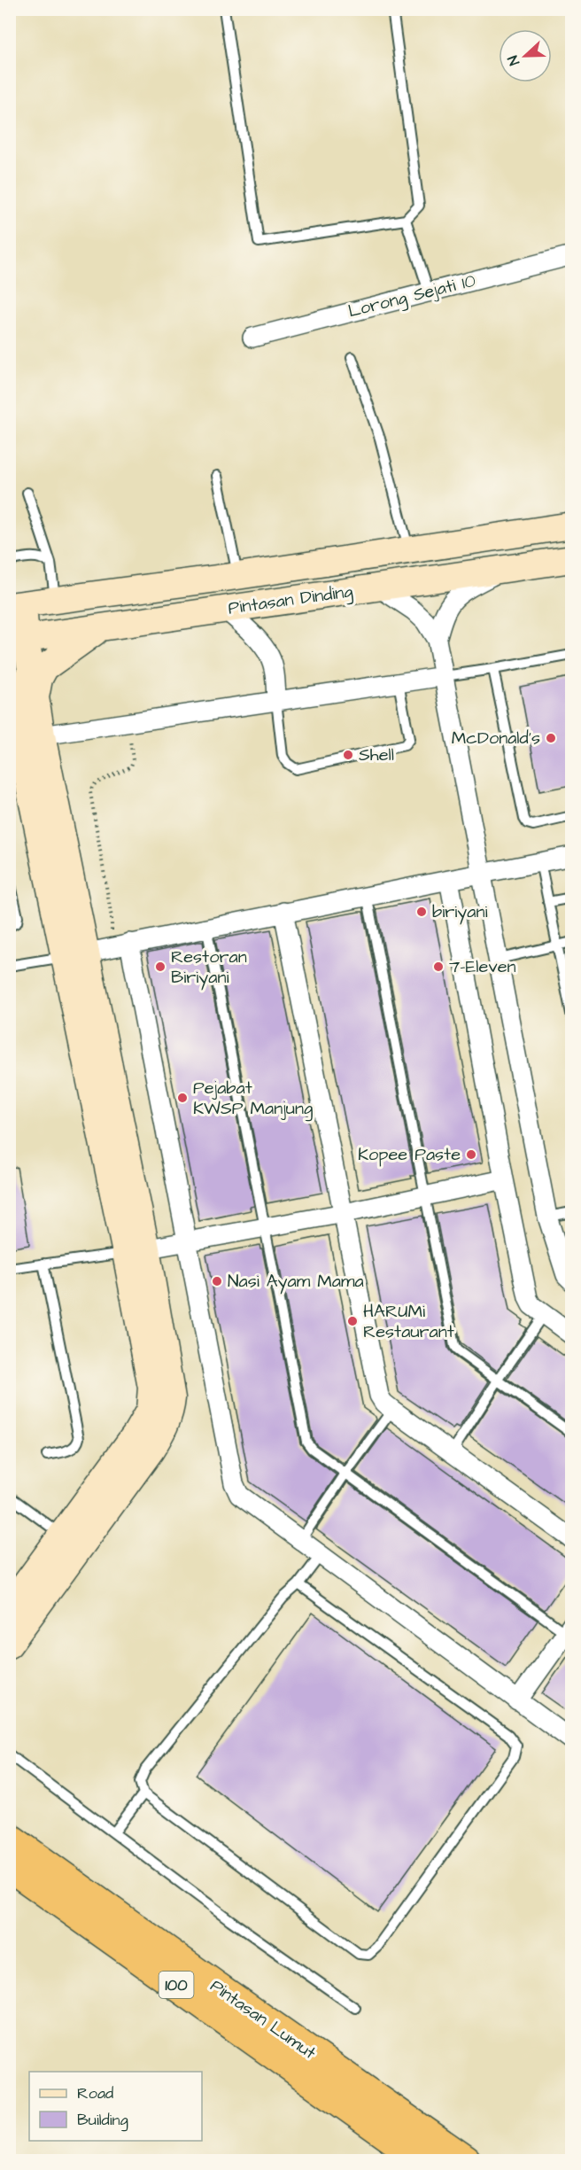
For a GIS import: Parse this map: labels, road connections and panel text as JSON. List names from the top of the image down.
{
  "streets": {
    "highway": ["100", "Pintasan Lumut"],
    "main road": ["Pintasan Dinding"],
    "street": ["Lorong Sejati 10"]
  },
  "places": [
    "McDonald's",
    "Shell",
    "biriyani",
    "Restoran Biriyani",
    "7-Eleven",
    "Pejabat KWSP Manjung",
    "Kopee Paste",
    "Nasi Ayam Mama",
    "HARUMi Restaurant"
  ],
  "legend": ["Road", "Building"],
  "north": "left"
}
